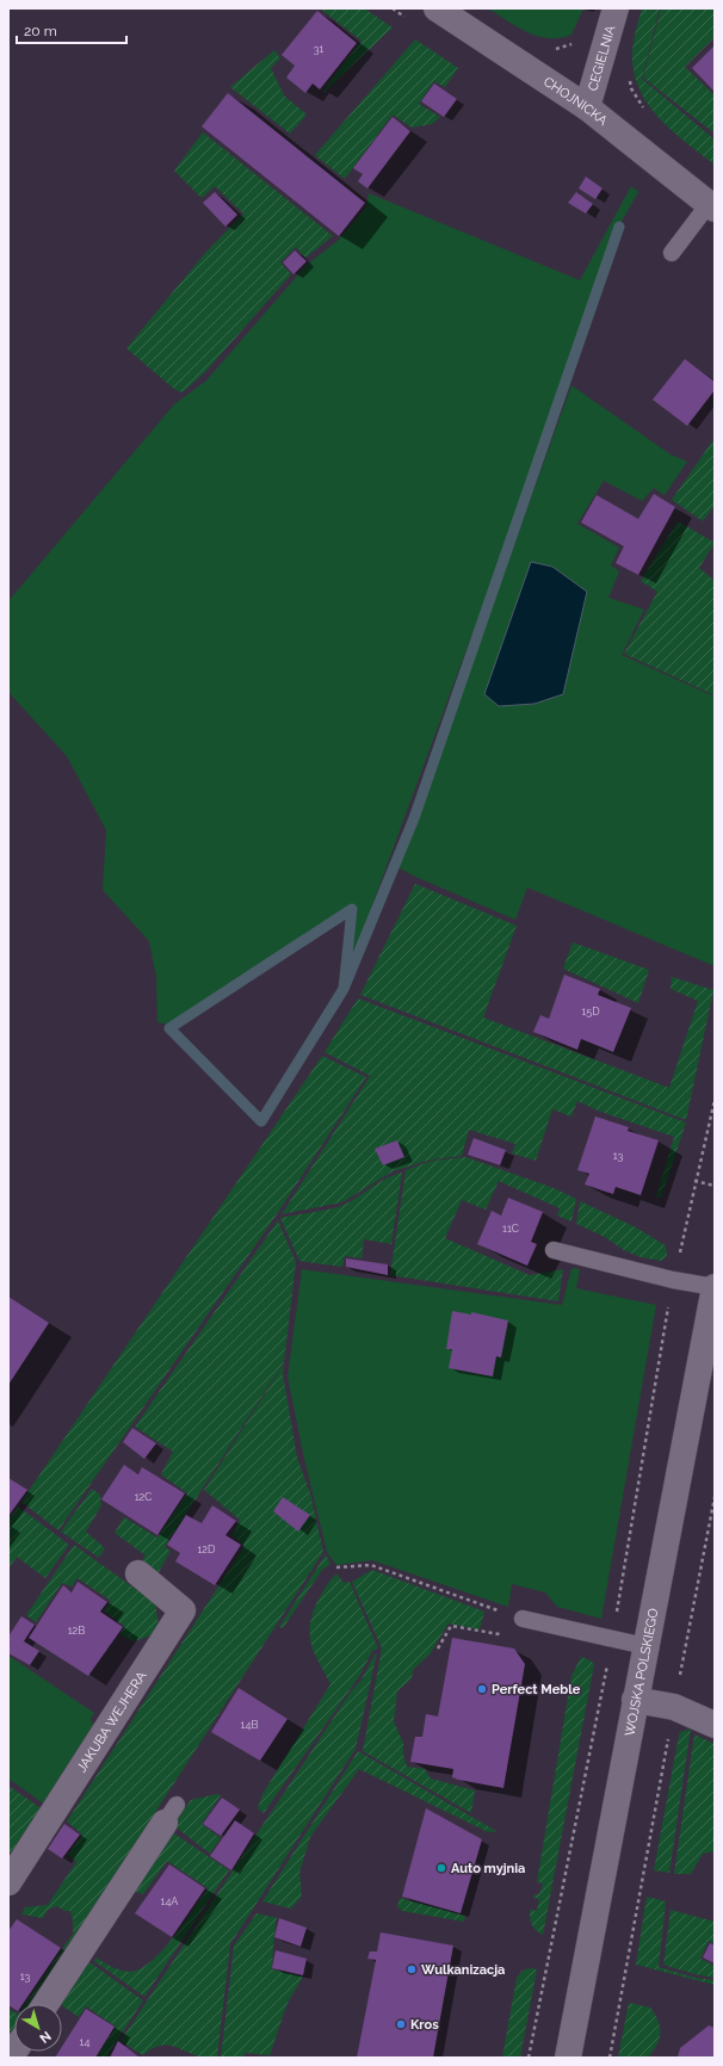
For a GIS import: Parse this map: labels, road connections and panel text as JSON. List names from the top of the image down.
{
  "streets": {
    "street": [
      "CEGIELNIA",
      "CHOJNICKA",
      "WOJSKA POLSKIEGO",
      "JAKUBA WEJHERA"
    ]
  },
  "crossings": [
    ["CEGIELNIA", "CHOJNICKA"]
  ],
  "places": [
    "Perfect Meble",
    "Auto myjnia",
    "Wulkanizacja",
    "Kros"
  ],
  "house_numbers": [
    "31",
    "15D",
    "13",
    "11C",
    "12C",
    "12D",
    "12B",
    "14B",
    "14A",
    "13",
    "14"
  ],
  "scale_bar": "20 m",
  "north": "bottom right"
}
